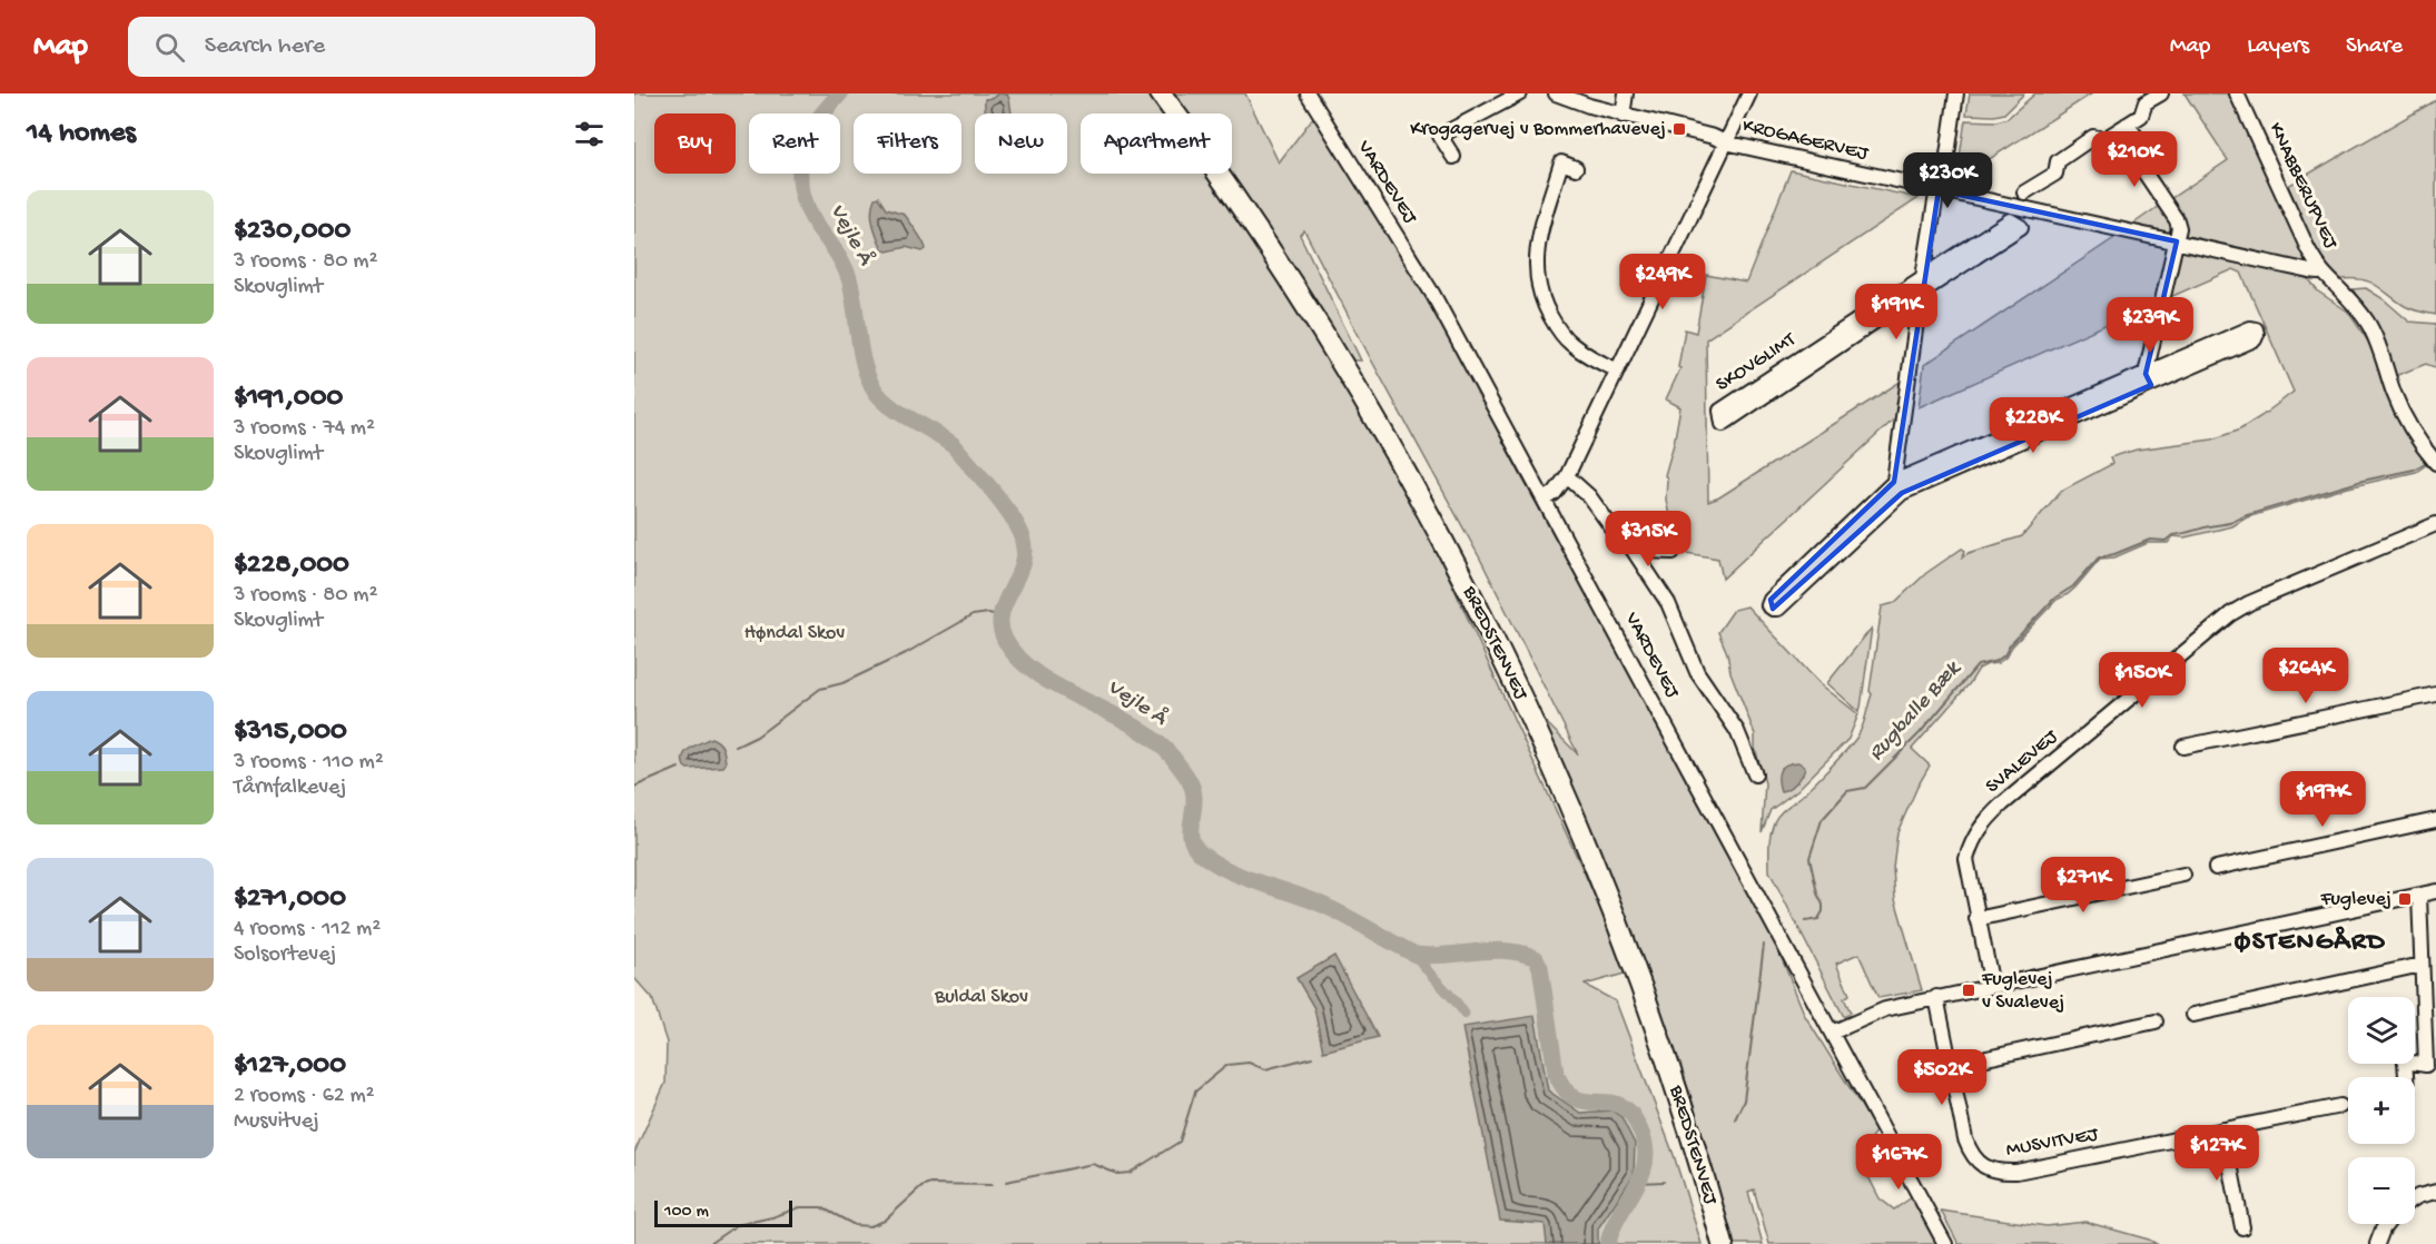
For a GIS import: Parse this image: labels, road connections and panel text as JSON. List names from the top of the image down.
{
  "streets": {
    "highway": ["BREDSTENVEJ"],
    "street": [
      "KROGAGERVEJ",
      "VARDEVEJ",
      "KNABBERUPVEJ",
      "SKOVGLIMT",
      "SVALEVEJ",
      "MUSVITVEJ"
    ]
  },
  "crossings": [
    ["KROGAGERVEJ", "KNABBERUPVEJ"]
  ],
  "districts": ["ØSTENGÅRD"],
  "water": ["Vejle Å", "Rugballe Bæk"],
  "parks": ["Høndal Skov", "Buldal Skov"],
  "places": {
    "transit": ["Krogagervej v Bommerhavevej", "Fuglevej", "Fuglevej v Svalevej"]
  },
  "scale_bar": "100 m",
  "page": {
    "header": "Map",
    "search": "Search here",
    "nav": ["Map", "Layers", "Share"],
    "heading": "14 homes",
    "chip": [
      "Buy",
      "Rent",
      "Filters",
      "New",
      "Apartment"
    ],
    "price": [
      "$210K",
      "$230K",
      "$249K",
      "$191K",
      "$239K",
      "$228K",
      "$315K",
      "$264K",
      "$150K",
      "$197K",
      "$271K",
      "$502K",
      "$127K",
      "$167K"
    ],
    "list": [
      {
        "name": "$230,000",
        "note": "3 rooms · 80 m² · Skovglimt"
      },
      {
        "name": "$191,000",
        "note": "3 rooms · 74 m² · Skovglimt"
      },
      {
        "name": "$228,000",
        "note": "3 rooms · 80 m² · Skovglimt"
      },
      {
        "name": "$315,000",
        "note": "3 rooms · 110 m² · Tårnfalkevej"
      },
      {
        "name": "$271,000",
        "note": "4 rooms · 112 m² · Solsortevej"
      },
      {
        "name": "$127,000",
        "note": "2 rooms · 62 m² · Musvitvej"
      }
    ],
    "map_buttons": ["+", "−"],
    "scale": "100 m"
  }
}
